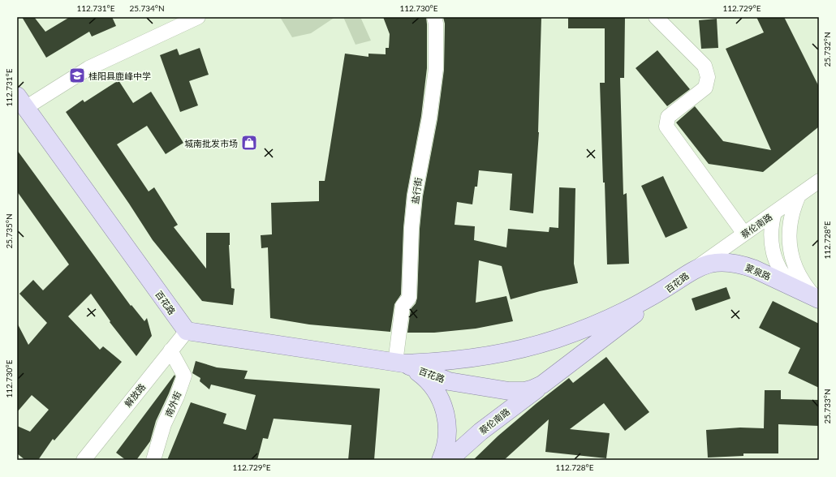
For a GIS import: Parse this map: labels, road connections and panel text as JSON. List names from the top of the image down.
{
  "streets": {
    "main road": ["蔡伦南路", "蒙泉路", "百花路"],
    "street": ["盐行街", "解放路", "南外街"]
  },
  "crossings": [
    ["盐行街", "百花路"],
    ["蔡伦南路", "蒙泉路"],
    ["蔡伦南路", "百花路"],
    ["蒙泉路", "百花路"],
    ["百花路", "解放路"],
    ["解放路", "南外街"]
  ],
  "places": {
    "school or university": ["桂阳县鹿峰中学"],
    "shop": ["城南批发市场"]
  },
  "coordinates": [
    "112.731°E",
    "25.734°N",
    "112.730°E",
    "112.729°E",
    "25.732°N",
    "25.735°N",
    "112.728°E",
    "25.733°N"
  ]
}
